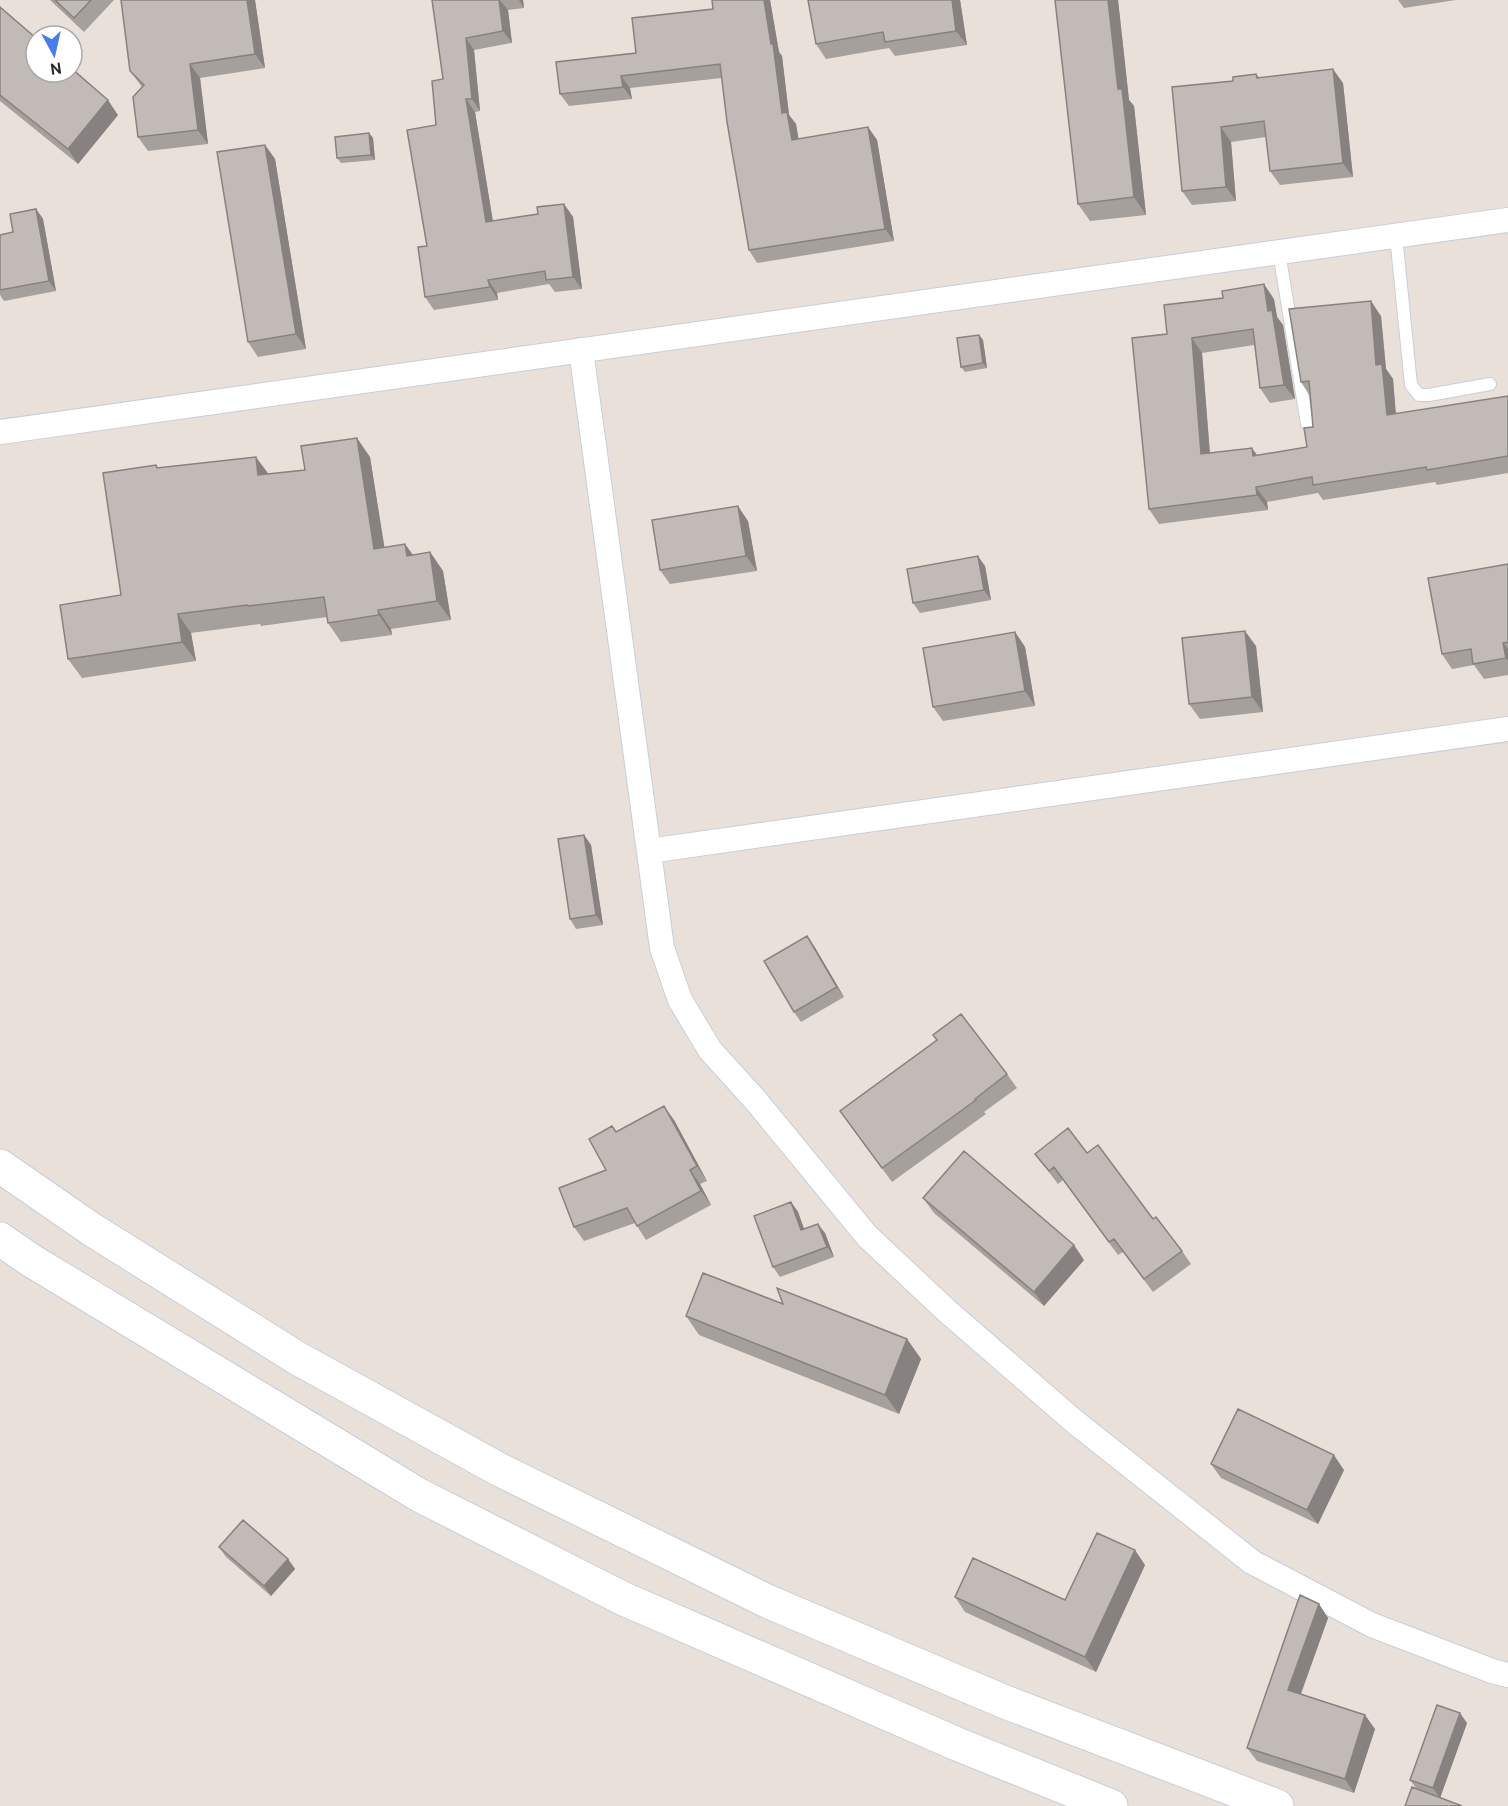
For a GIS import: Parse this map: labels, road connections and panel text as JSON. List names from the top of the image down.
{
  "north": "bottom"
}
